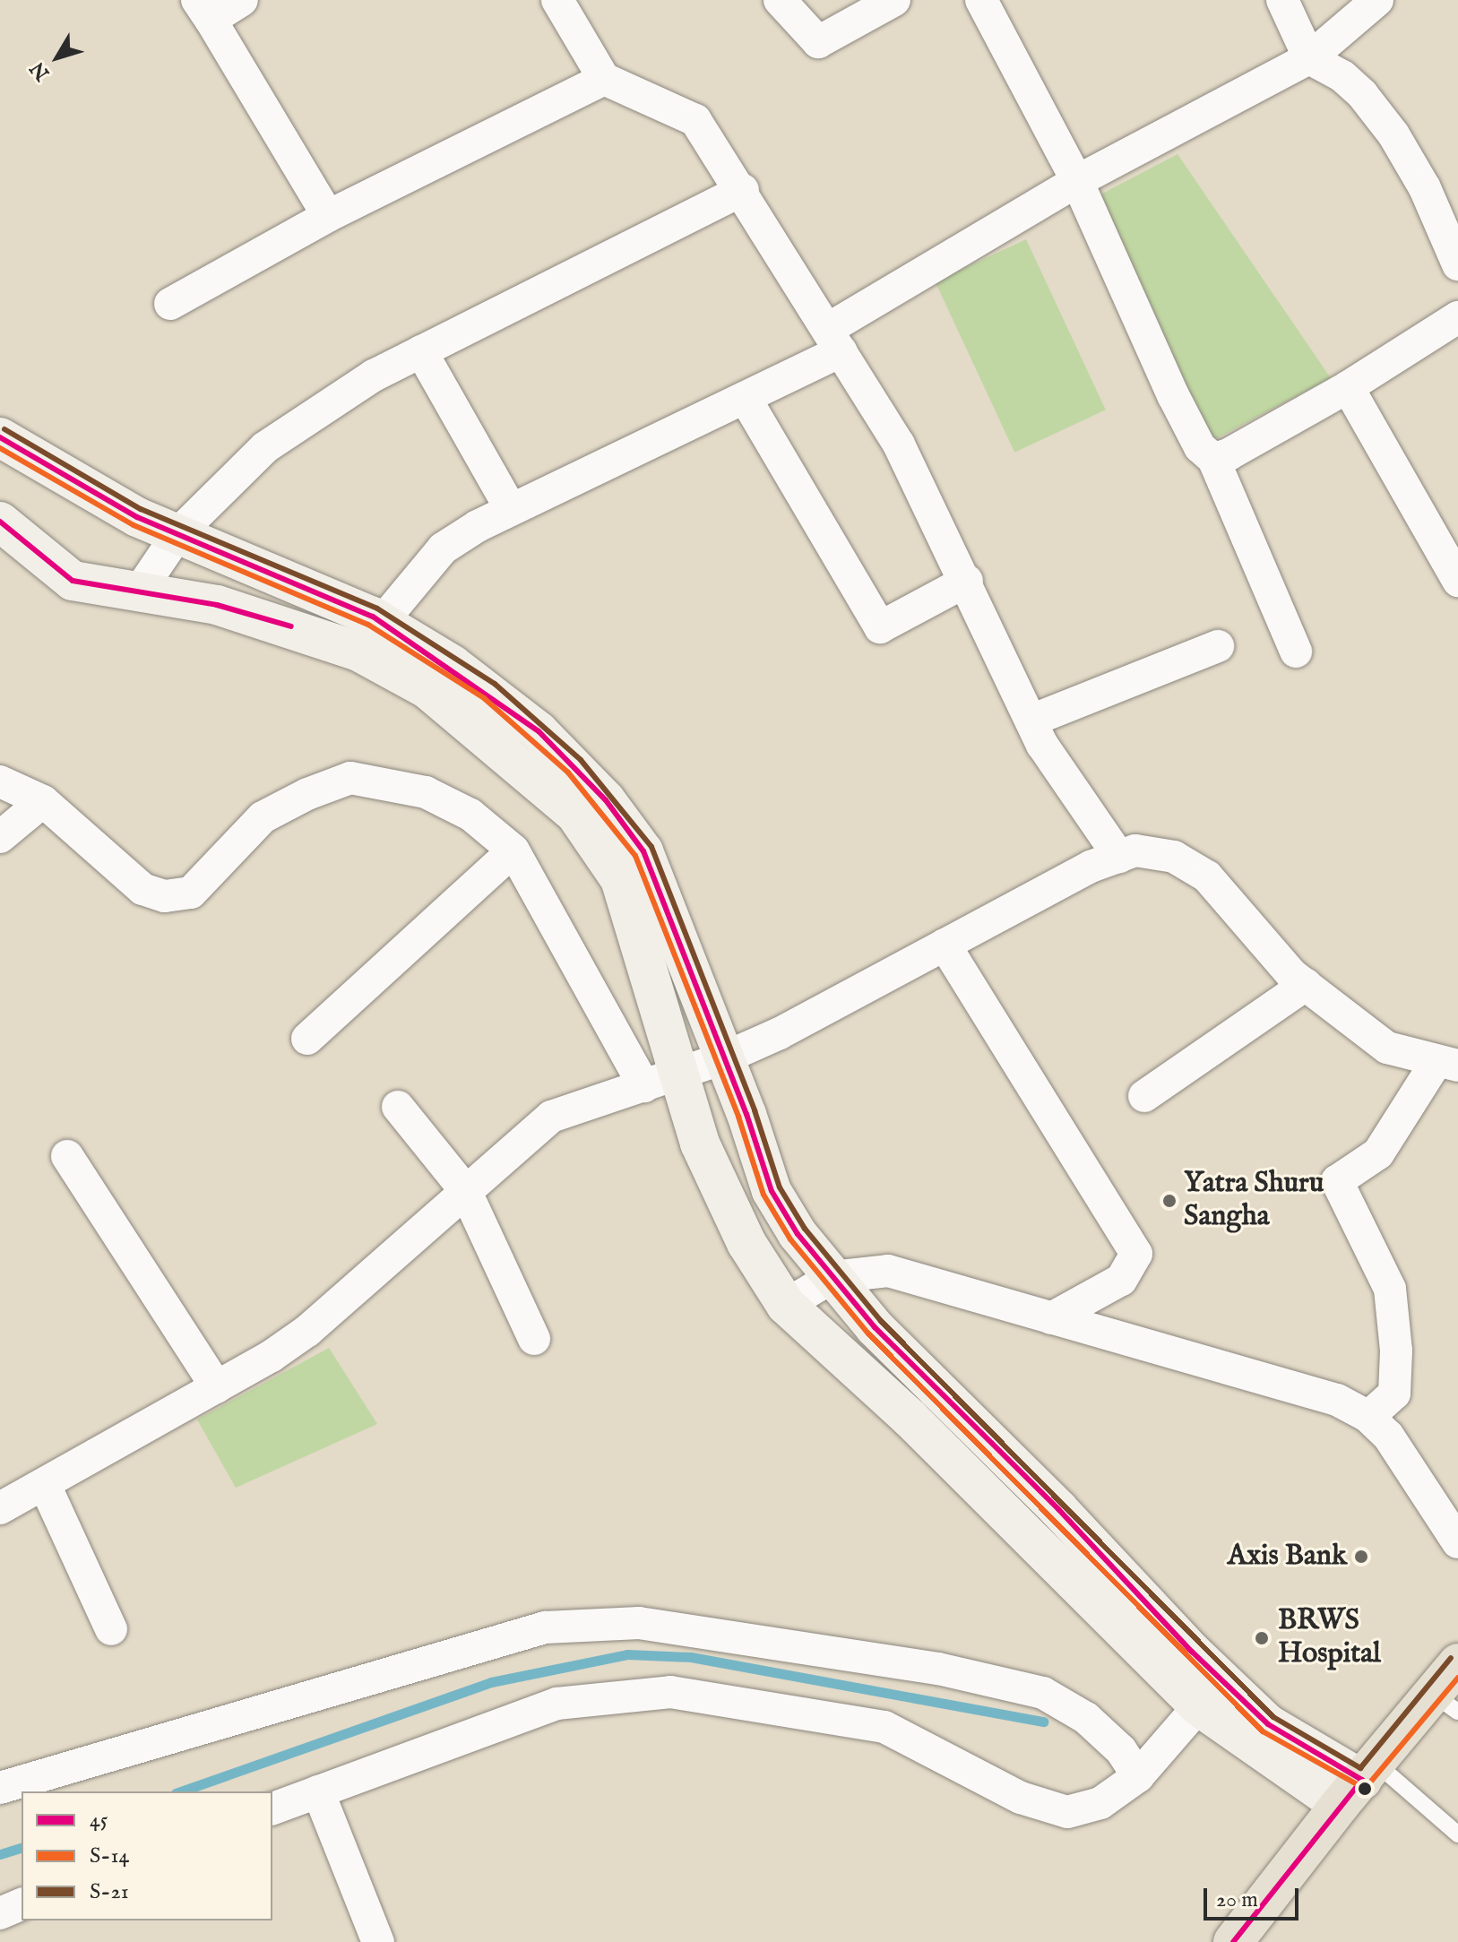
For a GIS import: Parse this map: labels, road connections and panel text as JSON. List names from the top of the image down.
{
  "places": ["Yatra Shuru Sangha", "Axis Bank", "BRWS Hospital"],
  "lines": ["transit line S-21", "transit line 45", "transit line S-14"],
  "legend": ["45", "S-14", "S-21"],
  "scale_bar": "20 m",
  "north": "bottom left"
}
